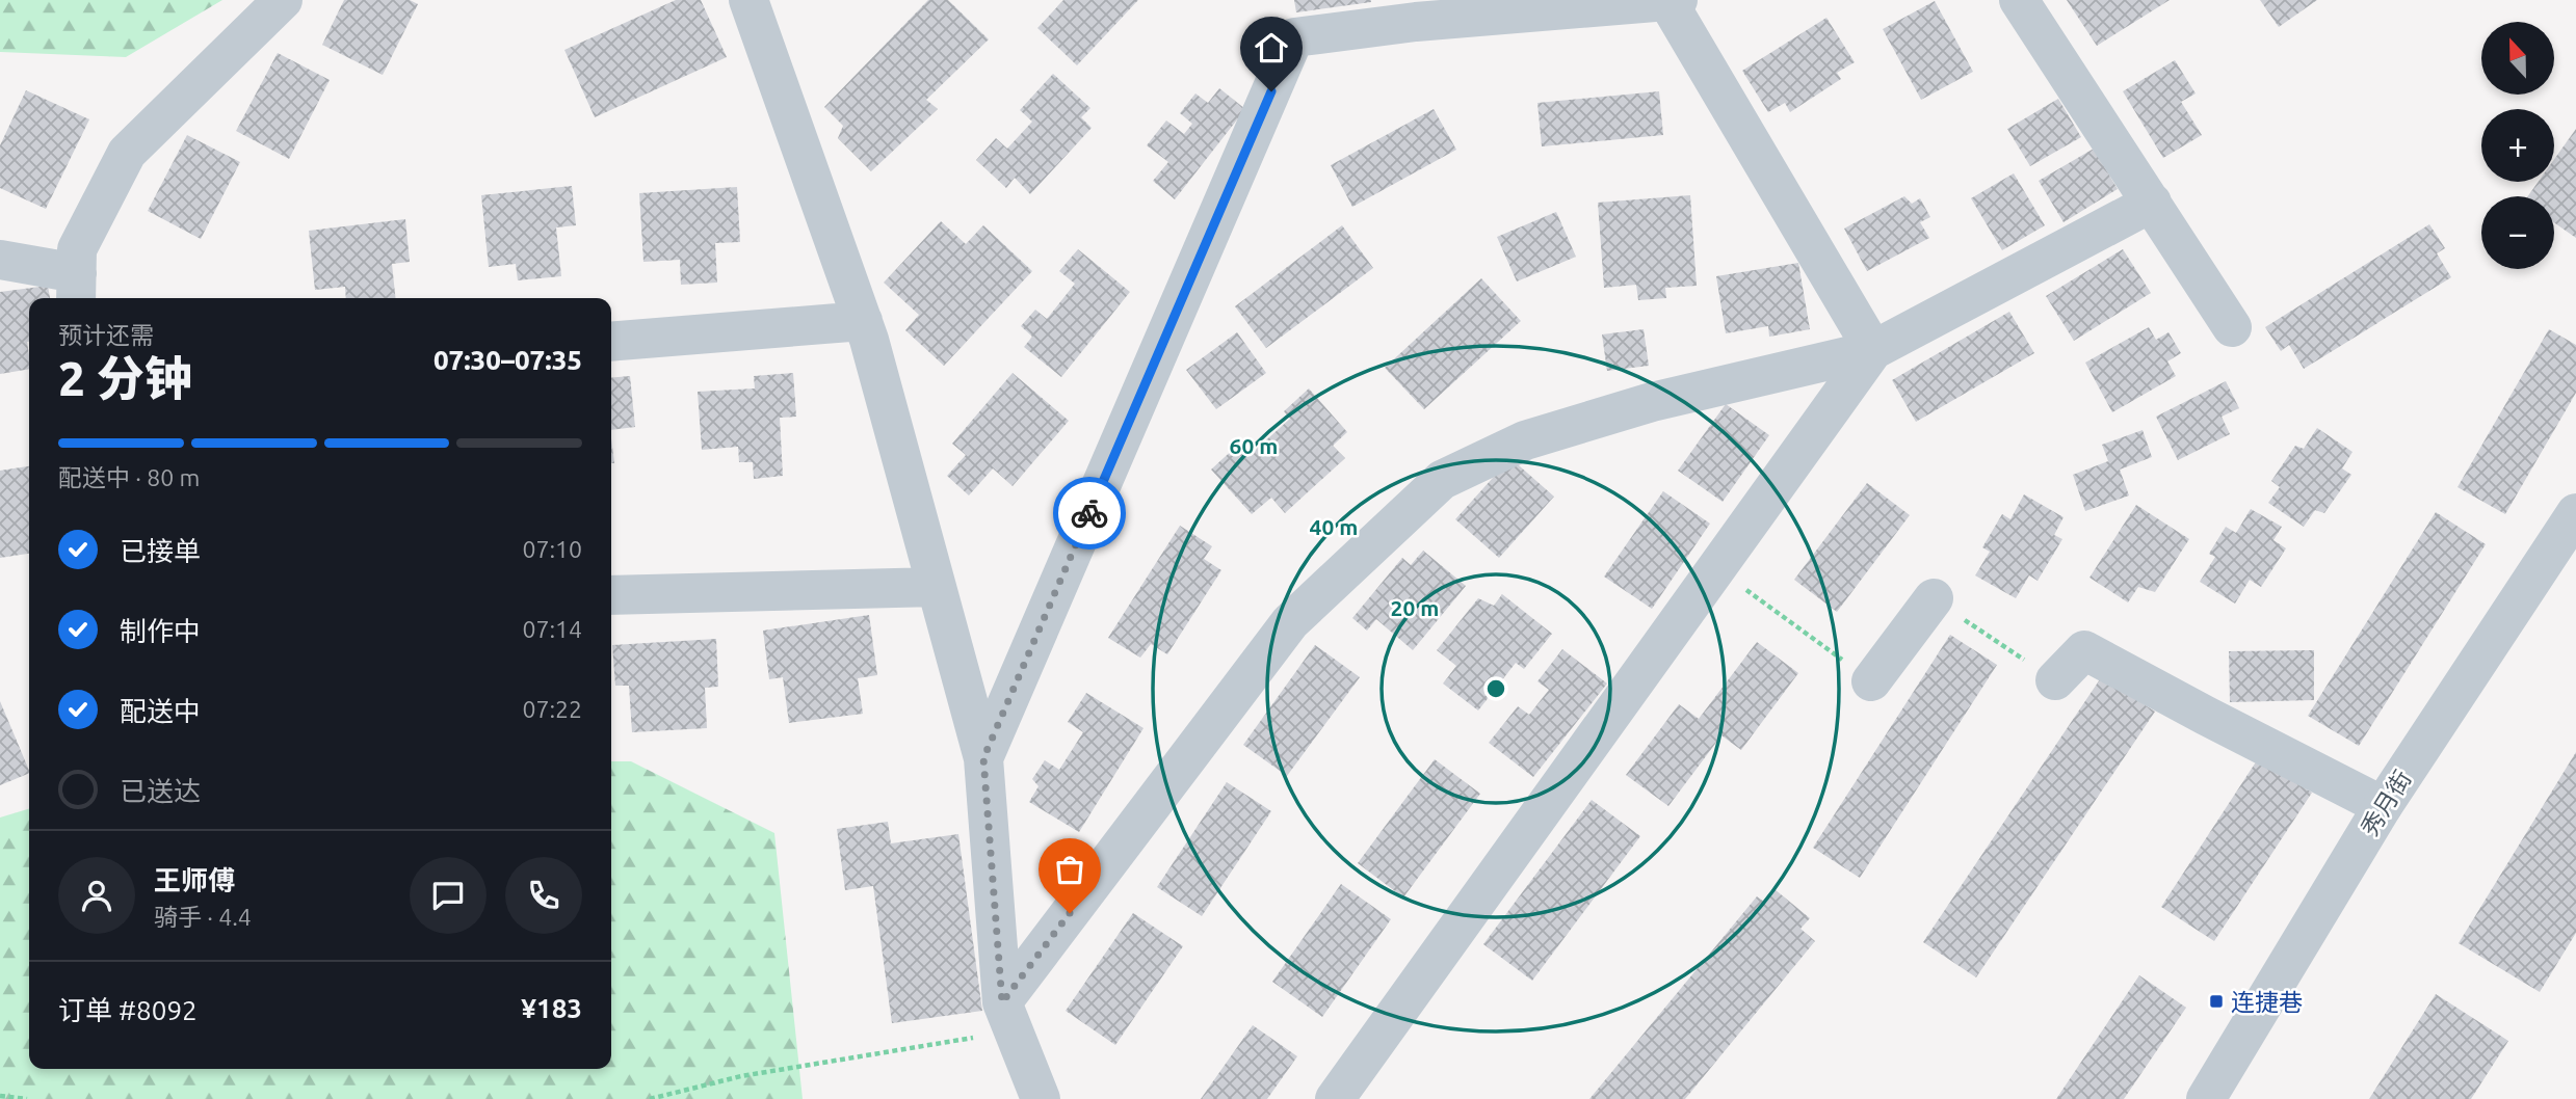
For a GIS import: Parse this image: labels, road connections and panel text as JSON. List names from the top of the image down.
{
  "streets": {
    "street": ["秀月街"]
  },
  "places": {
    "transit": ["连捷巷"]
  },
  "north": "top",
  "page": {
    "map_buttons": ["+", "−"],
    "heading": ["2 分钟", "预计还需", "07:30–07:35"],
    "panel": [
      "王师傅",
      "骑手 · 4.4",
      "订单 #8092",
      "¥183"
    ],
    "bar": "配送中 · 80 m",
    "list": [
      ["已接单", "07:10"],
      ["制作中", "07:14"],
      ["配送中", "07:22"],
      "已送达"
    ]
  },
  "rings": ["60 m", "40 m", "20 m"]
}
